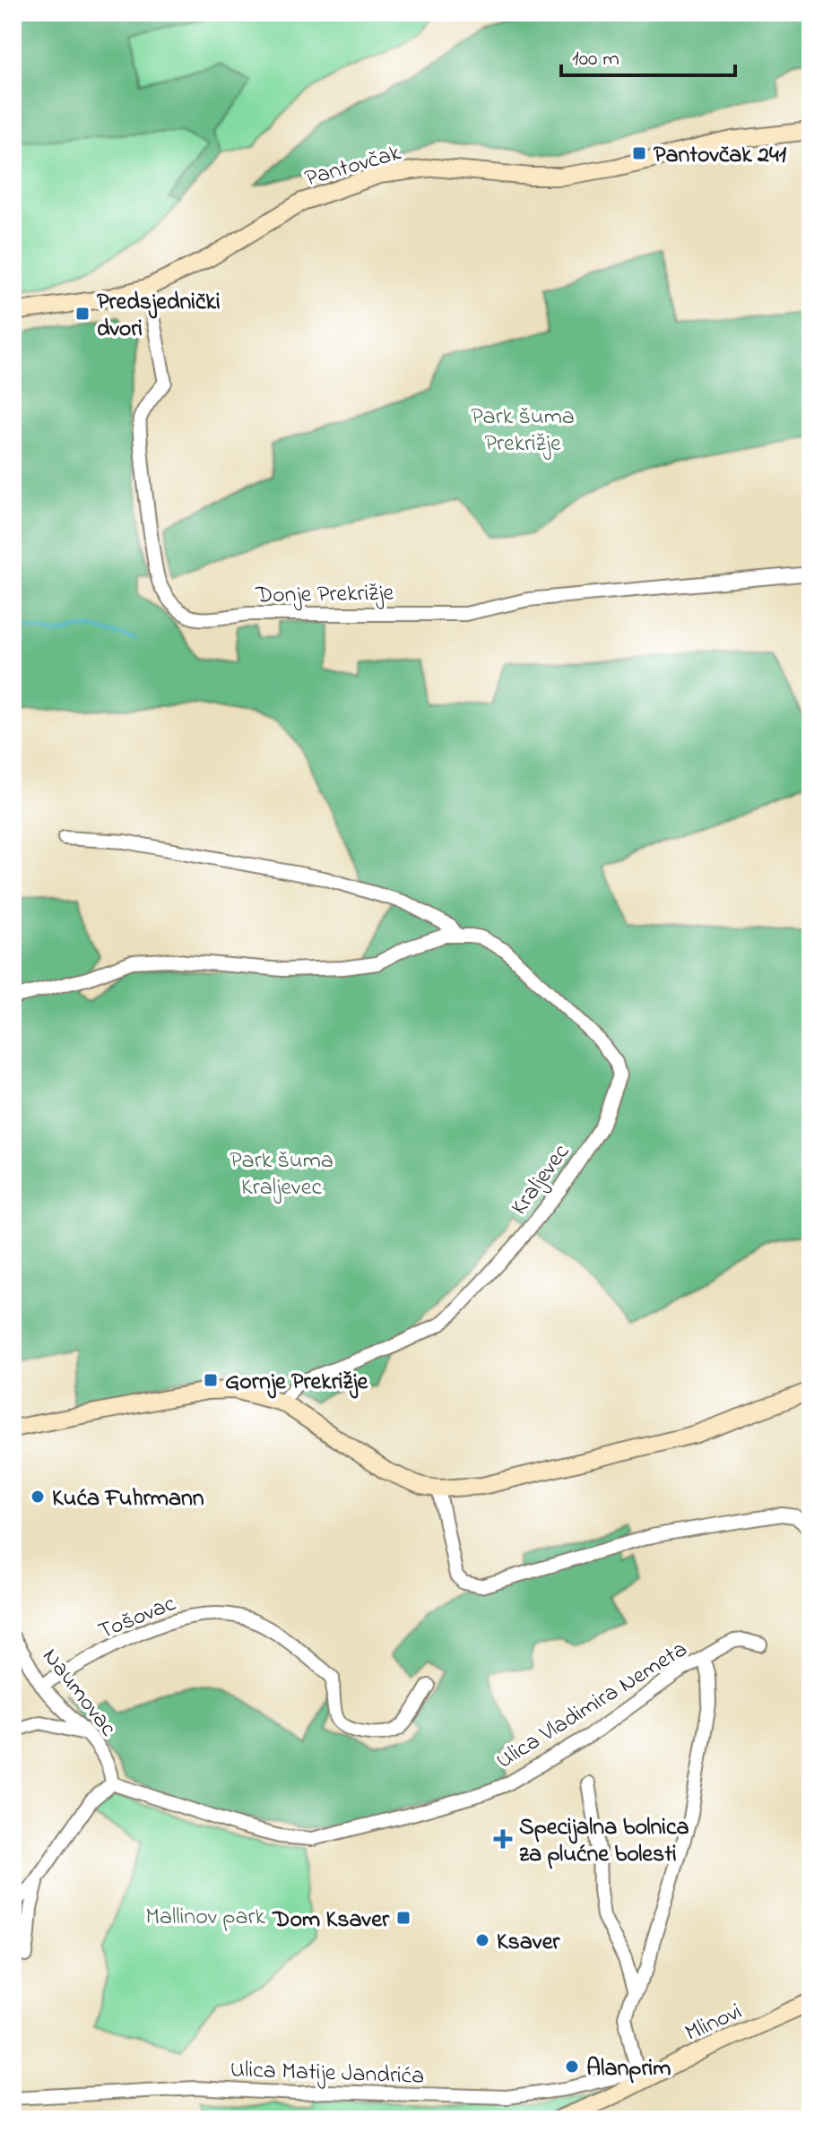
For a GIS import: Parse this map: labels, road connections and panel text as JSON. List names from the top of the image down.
{
  "streets": {
    "main road": ["Pantovčak", "Mlinovi"],
    "street": [
      "Donje Prekrižje",
      "Kraljevec",
      "Tošovac",
      "Naumovac",
      "Ulica Vladimira Nemeta",
      "Ulica Matije Jandrića"
    ]
  },
  "crossings": [
    ["Pantovčak", "Donje Prekrižje"],
    ["Tošovac", "Naumovac"],
    ["Naumovac", "Ulica Vladimira Nemeta"]
  ],
  "parks": ["Park šuma Prekrižje", "Park šuma Kraljevec", "Mallinov park"],
  "places": {
    "transit": [
      "Pantovčak 241",
      "Predsjednički dvori",
      "Gornje Prekrižje",
      "Dom Ksaver"
    ],
    "other": ["Kuća Fuhrmann", "Ksaver", "Alanprim"],
    "health": ["Specijalna bolnica za plućne bolesti"]
  },
  "scale_bar": "100 m"
}
